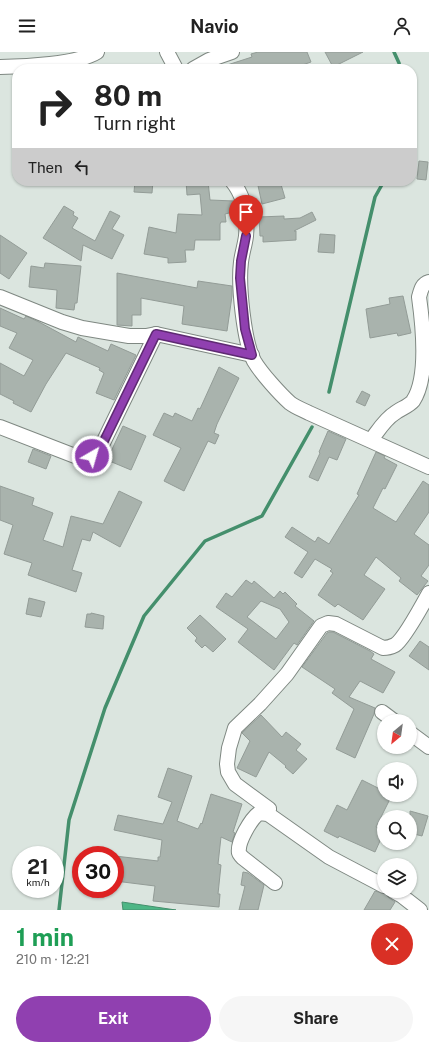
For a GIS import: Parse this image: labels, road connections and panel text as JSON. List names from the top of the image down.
{
  "north": "bottom left",
  "page": {
    "header": "Navio",
    "turn": ["80 m", "Turn right"],
    "then": "Then",
    "speed": "21 km/h",
    "limit": "30",
    "heading": ["1 min", "210 m · 12:21"],
    "buttons": ["Exit", "Share"]
  }
}
